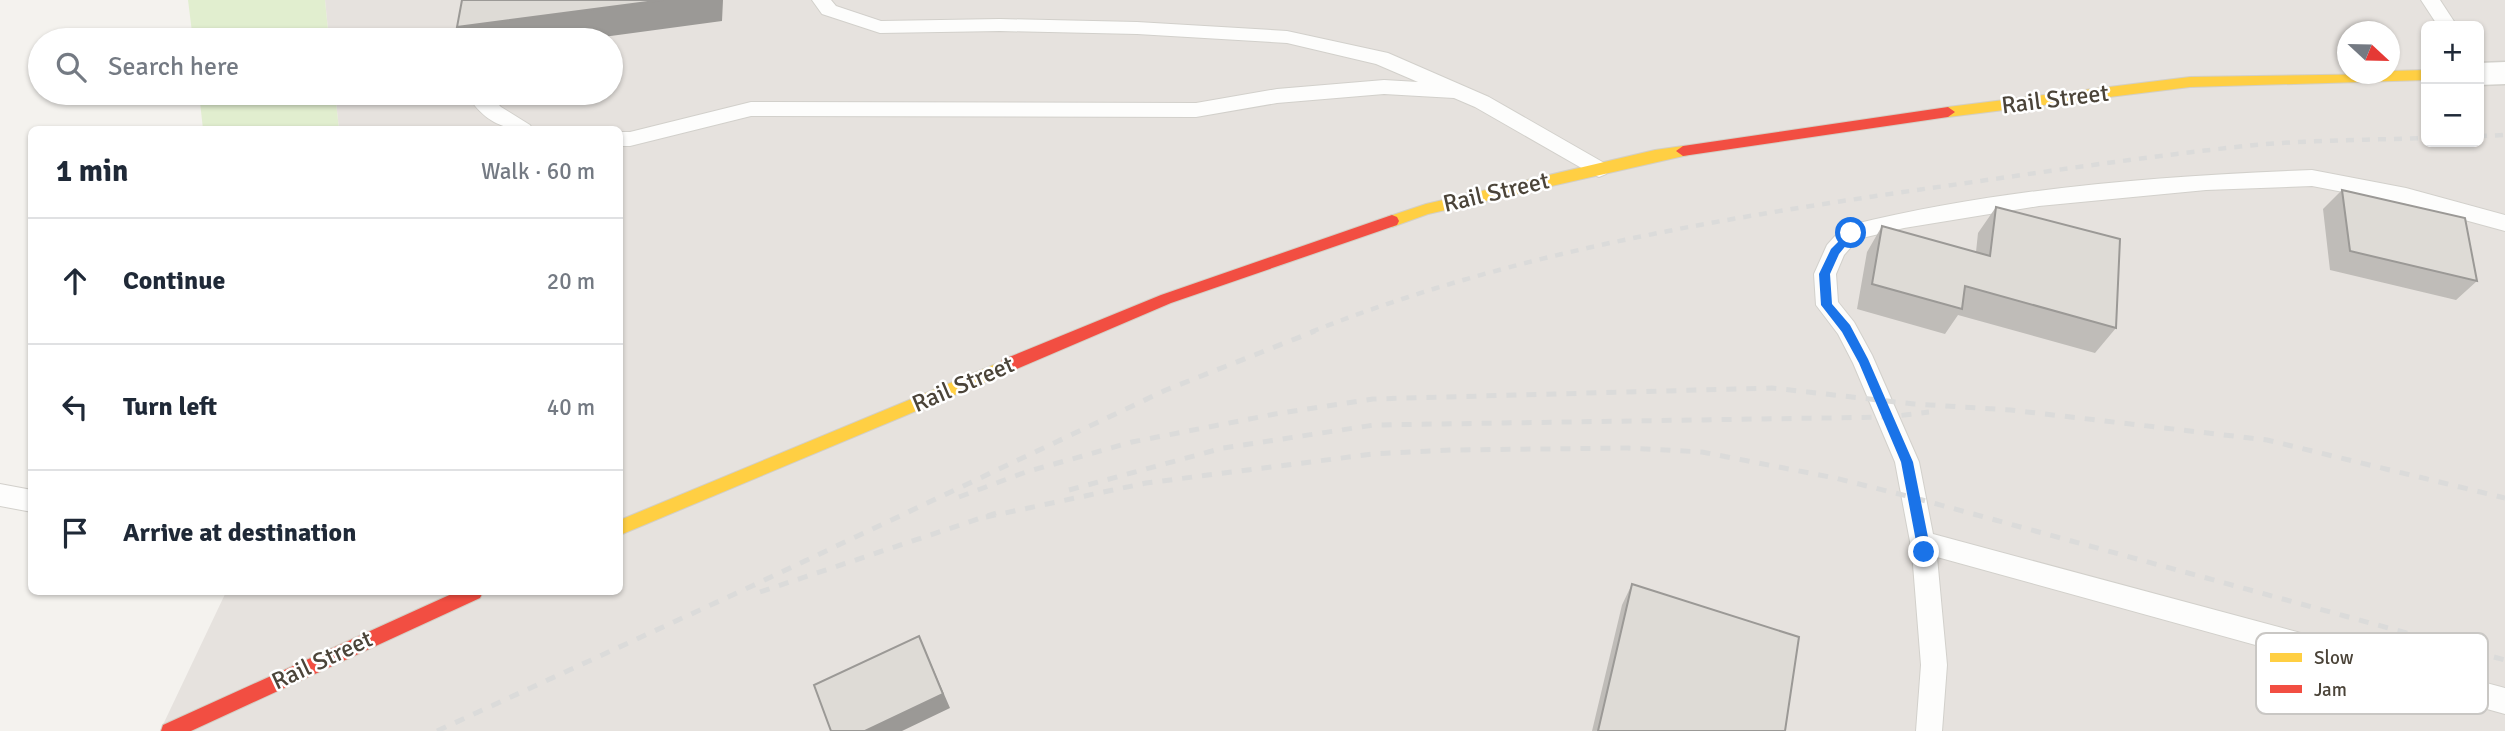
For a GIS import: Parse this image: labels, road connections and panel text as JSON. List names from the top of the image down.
{
  "streets": {
    "street": ["Rail Street"]
  },
  "legend": ["Slow", "Jam"],
  "north": "right",
  "page": {
    "map_buttons": ["+", "−"],
    "search": "Search here",
    "heading": ["1 min", "Walk · 60 m"],
    "list": [
      ["Continue", "20 m"],
      ["Turn left", "40 m"],
      "Arrive at destination"
    ]
  }
}
